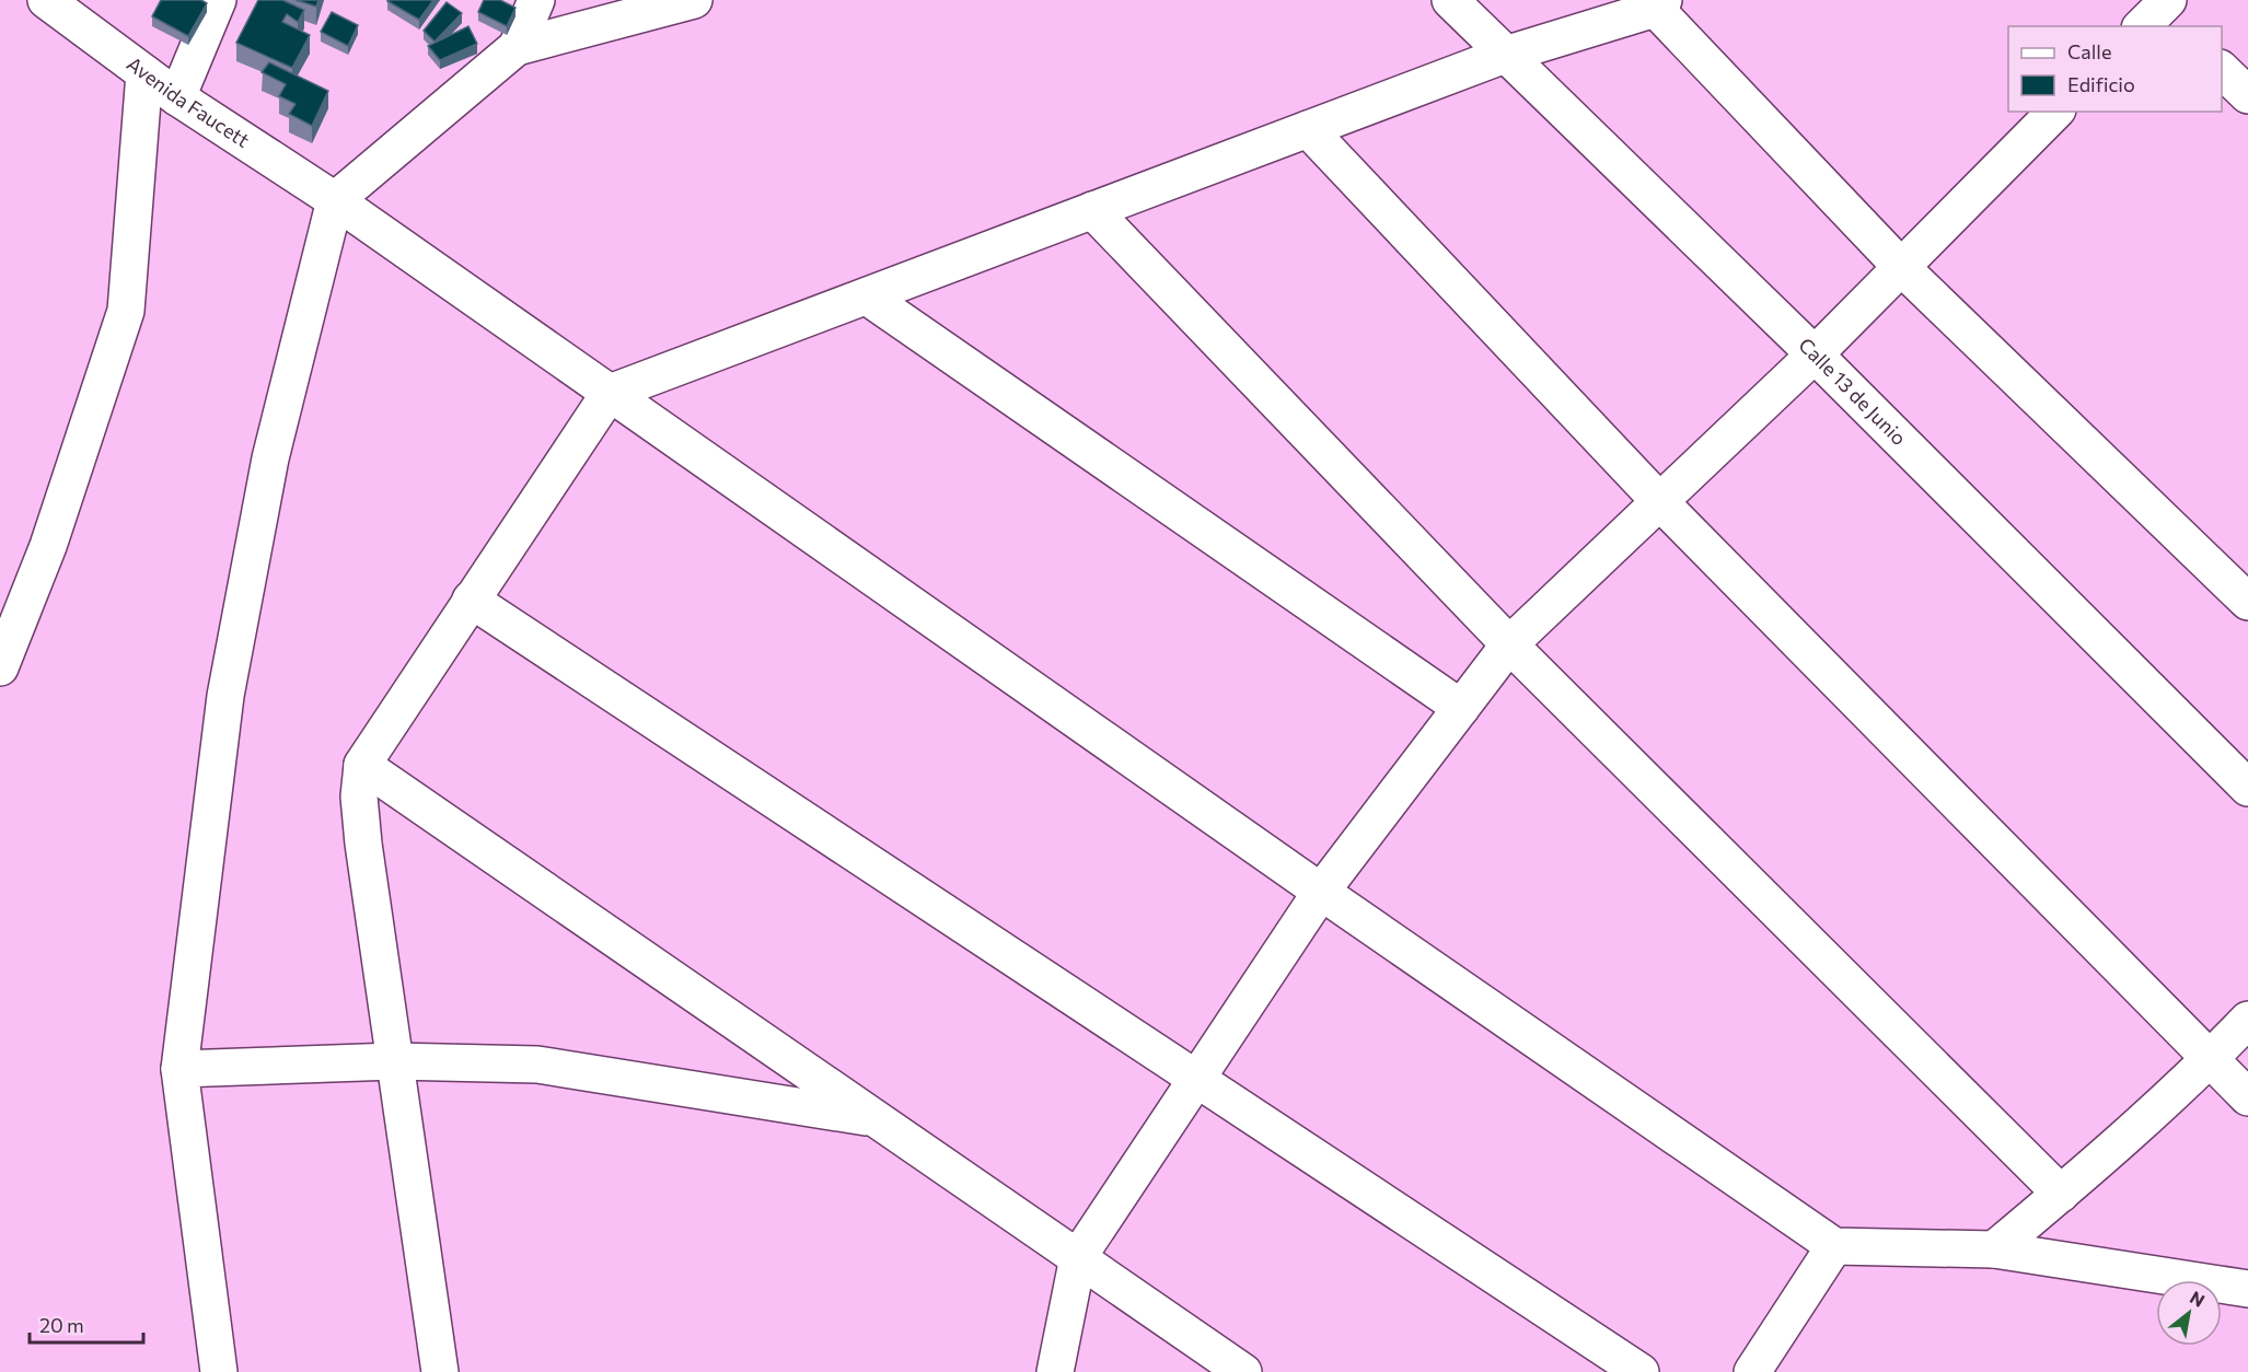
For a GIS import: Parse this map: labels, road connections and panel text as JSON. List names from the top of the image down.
{
  "streets": {
    "street": ["Avenida Faucett", "Calle 13 de Junio"]
  },
  "legend": ["Calle", "Edificio"],
  "scale_bar": "20 m",
  "north": "top right"
}
